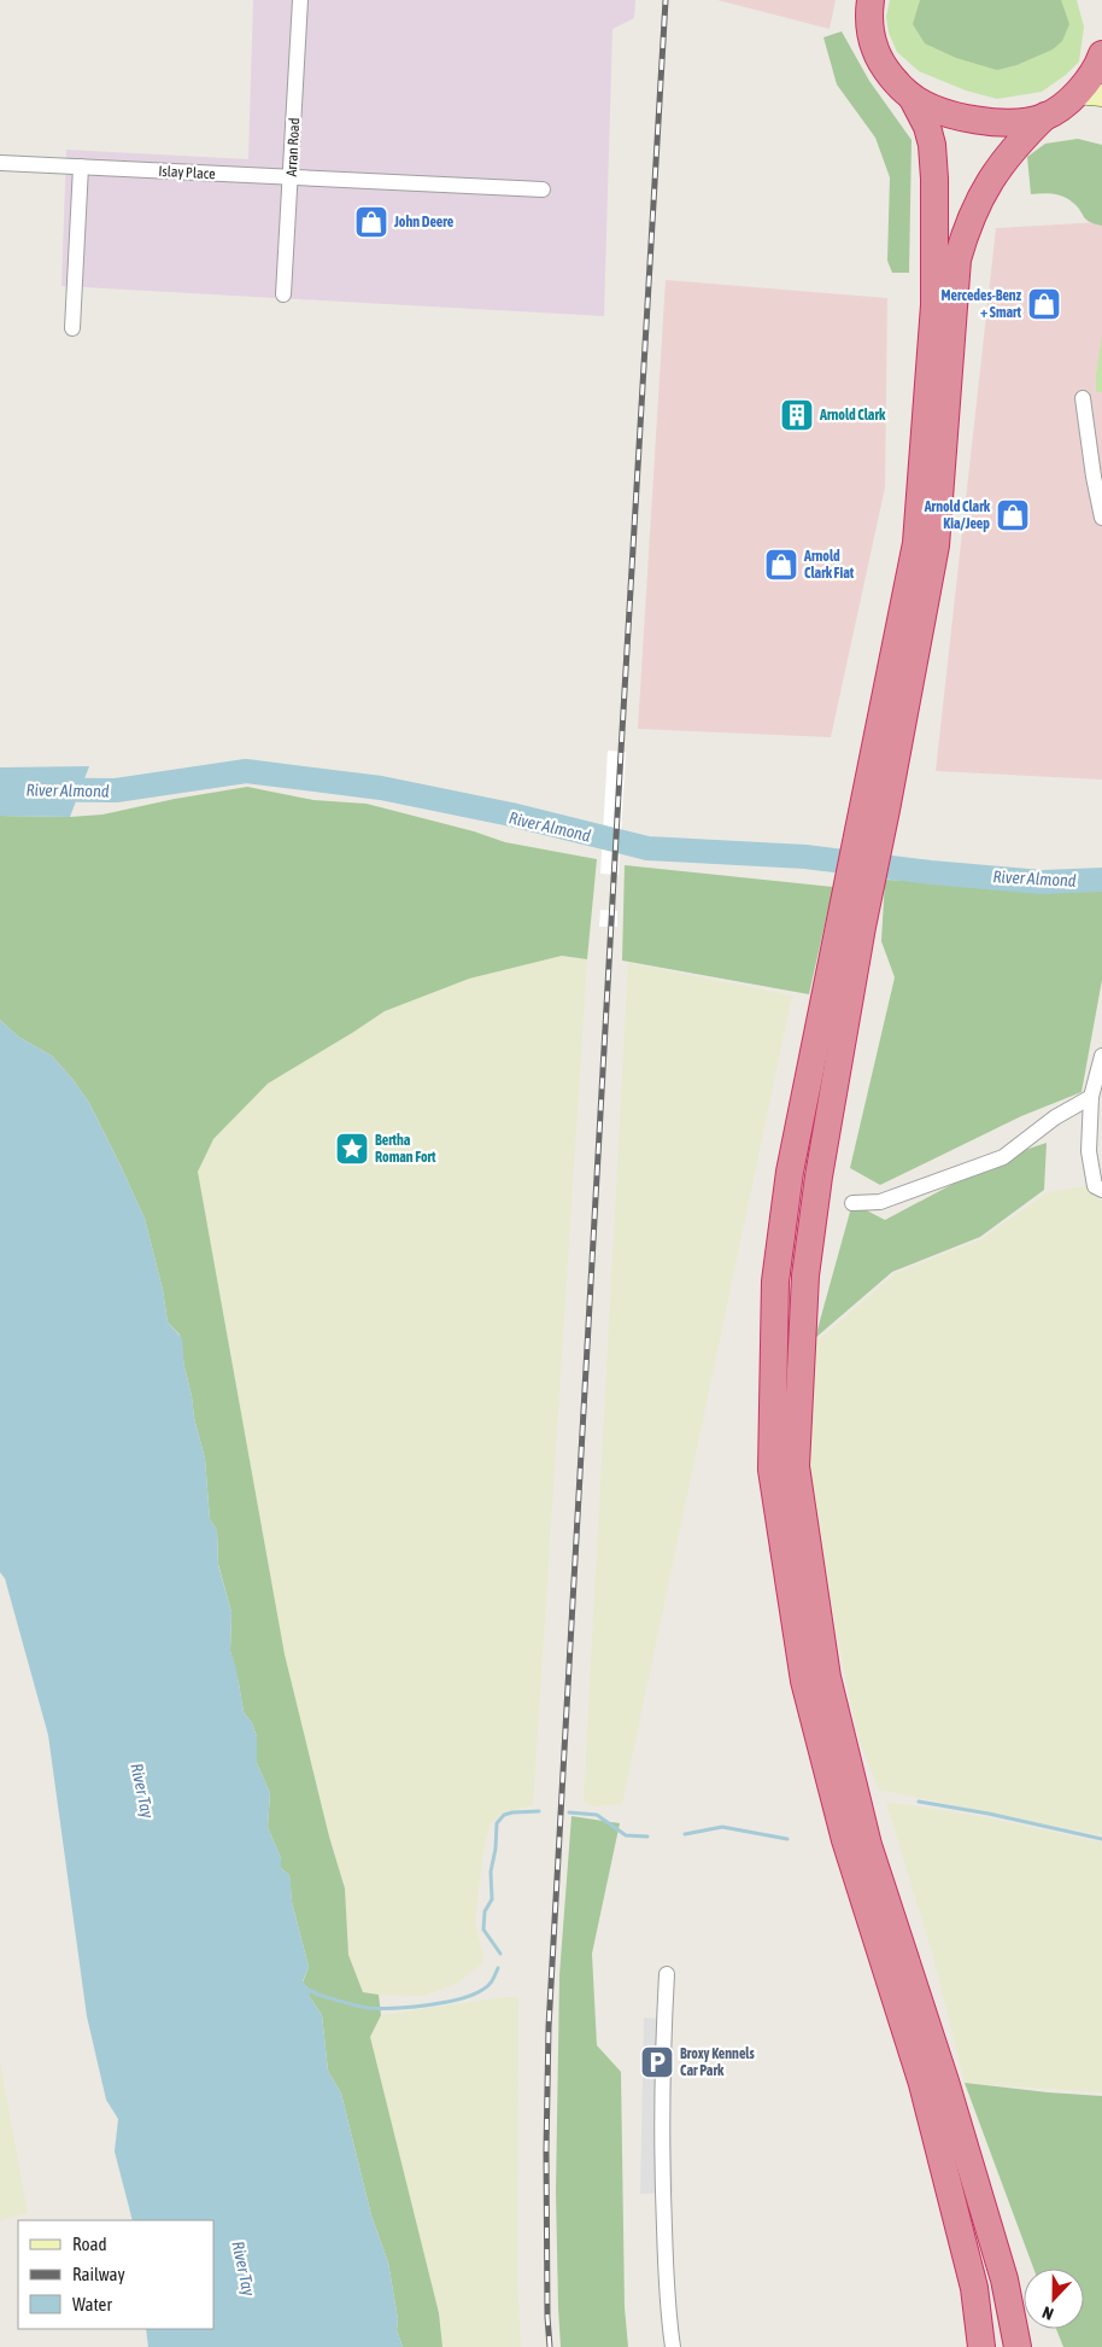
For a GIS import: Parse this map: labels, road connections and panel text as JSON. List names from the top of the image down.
{
  "streets": {
    "street": ["Arran Road", "Islay Place"]
  },
  "crossings": [
    ["Arran Road", "Islay Place"]
  ],
  "water": ["River Almond", "River Tay"],
  "places": {
    "shop": [
      "John Deere",
      "Mercedes-Benz + Smart",
      "Arnold Clark Kia/Jeep",
      "Arnold Clark Fiat"
    ],
    "building": ["Arnold Clark"],
    "place": ["Bertha Roman Fort"],
    "parking": ["Broxy Kennels Car Park"]
  },
  "legend": ["Road", "Railway", "Water"],
  "north": "bottom"
}
